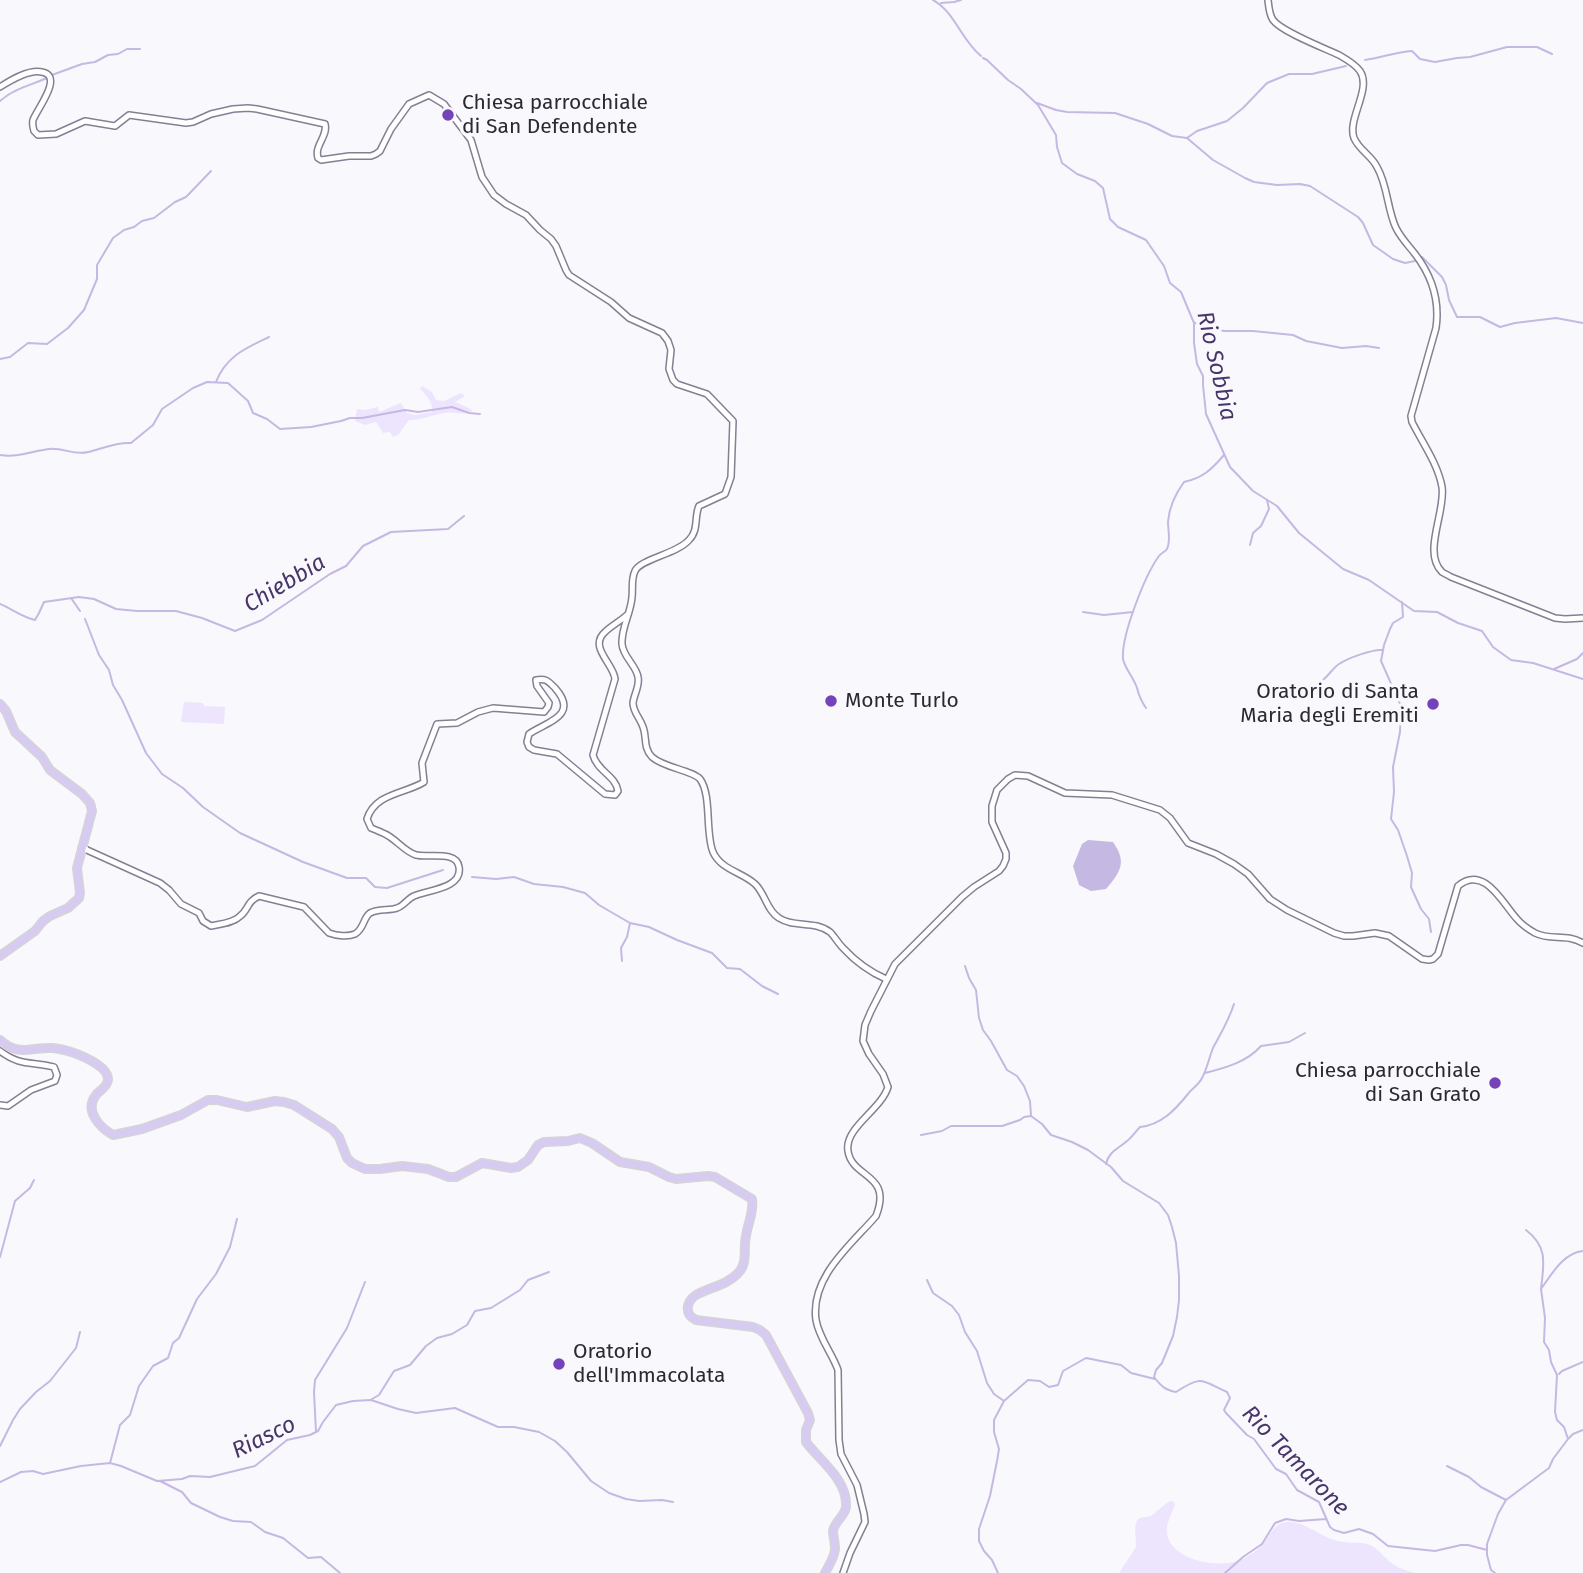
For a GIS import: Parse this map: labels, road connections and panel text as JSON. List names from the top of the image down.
{
  "water": [
    "Rio Sobbia",
    "Chiebbia",
    "Riasco",
    "Rio Tamarone"
  ],
  "places": [
    "Chiesa parrocchiale di San Defendente",
    "Monte Turlo",
    "Oratorio di Santa Maria degli Eremiti",
    "Chiesa parrocchiale di San Grato",
    "Oratorio dell'Immacolata"
  ]
}
